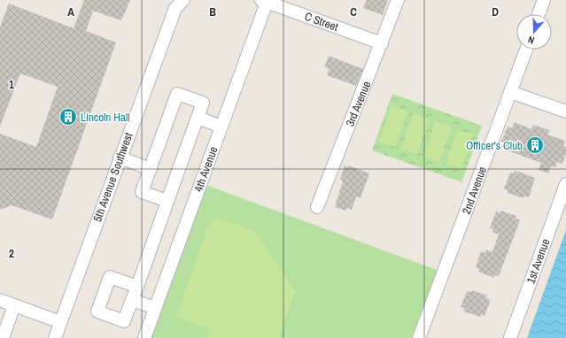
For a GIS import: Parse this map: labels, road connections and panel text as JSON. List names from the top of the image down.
{
  "streets": {
    "street": [
      "C Street",
      "3rd Avenue",
      "4th Avenue",
      "5th Avenue Southwest",
      "2nd Avenue",
      "1st Avenue"
    ]
  },
  "crossings": [
    ["C Street", "3rd Avenue"],
    ["C Street", "4th Avenue"]
  ],
  "places": {
    "building": ["Lincoln Hall", "Officer's Club"]
  },
  "north": "bottom",
  "grid": {
    "columns": [
      "A",
      "B",
      "C",
      "D"
    ],
    "rows": ["1", "2"]
  }
}
